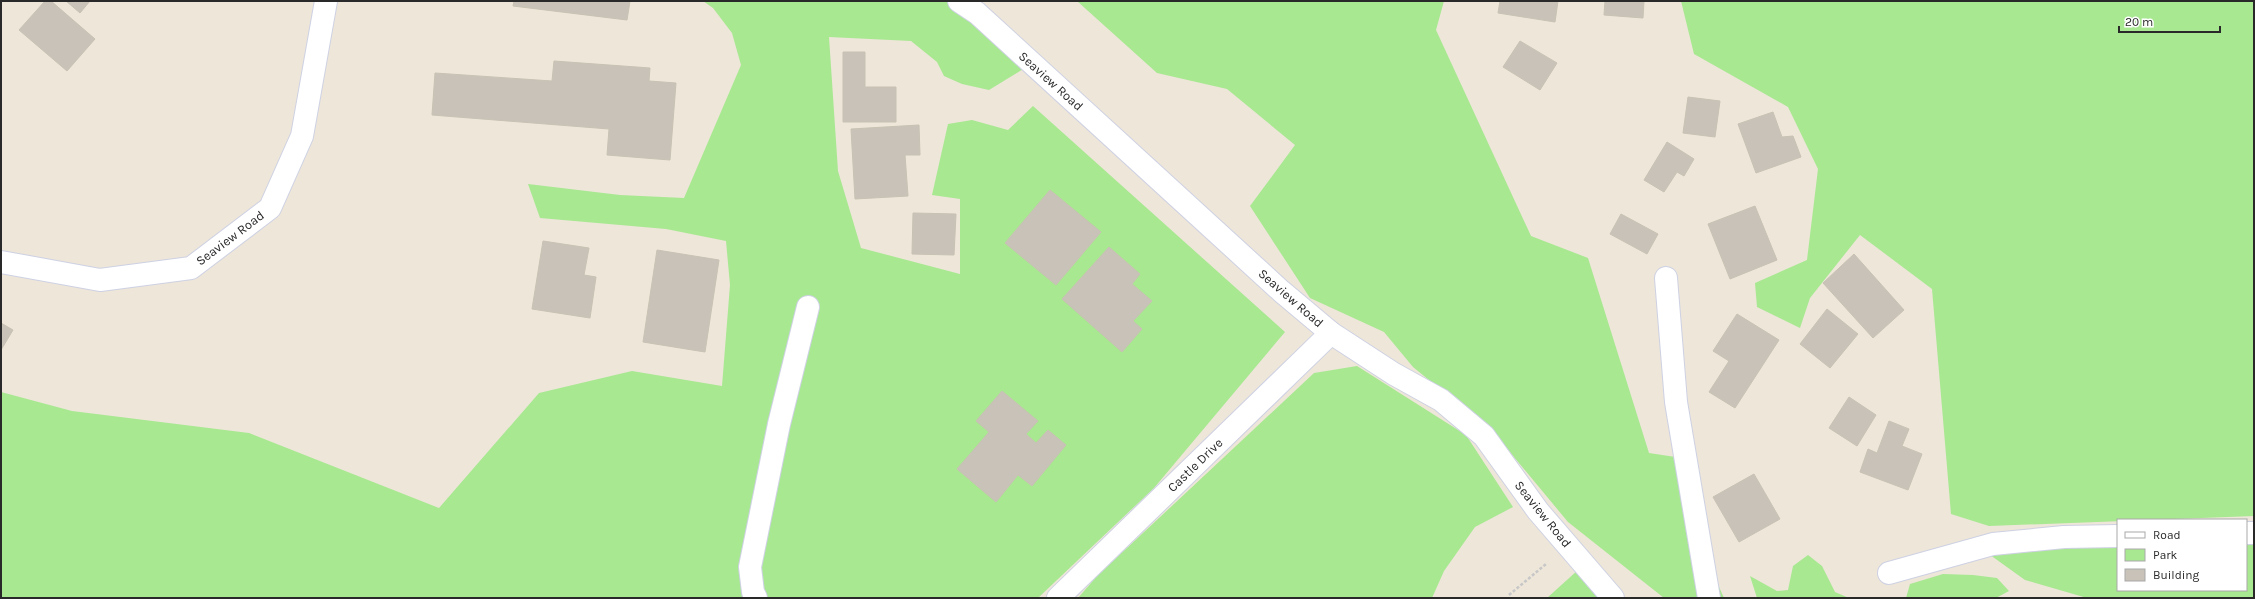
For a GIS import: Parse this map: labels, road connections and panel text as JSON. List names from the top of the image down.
{
  "streets": {
    "street": ["Seaview Road", "Castle Drive"]
  },
  "crossings": [
    ["Seaview Road", "Castle Drive"]
  ],
  "legend": ["Road", "Park", "Building"],
  "scale_bar": "20 m"
}
